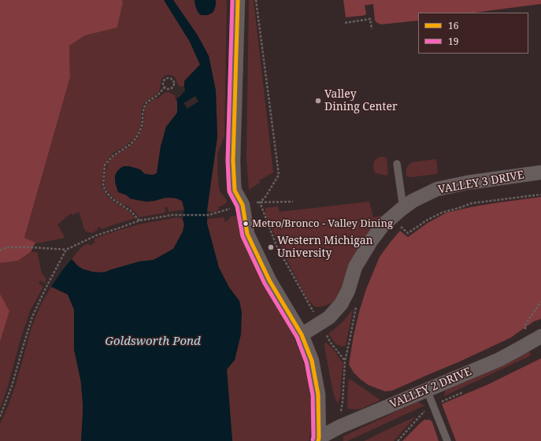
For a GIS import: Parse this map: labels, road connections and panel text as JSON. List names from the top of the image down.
{
  "streets": {
    "street": ["VALLEY 3 DRIVE", "VALLEY 2 DRIVE"]
  },
  "water": ["Goldsworth Pond"],
  "places": ["Valley Dining Center", "Metro/Bronco - Valley Dining", "Western Michigan University"],
  "lines": ["transit line 16", "transit line 19"],
  "legend": ["16", "19"]
}
